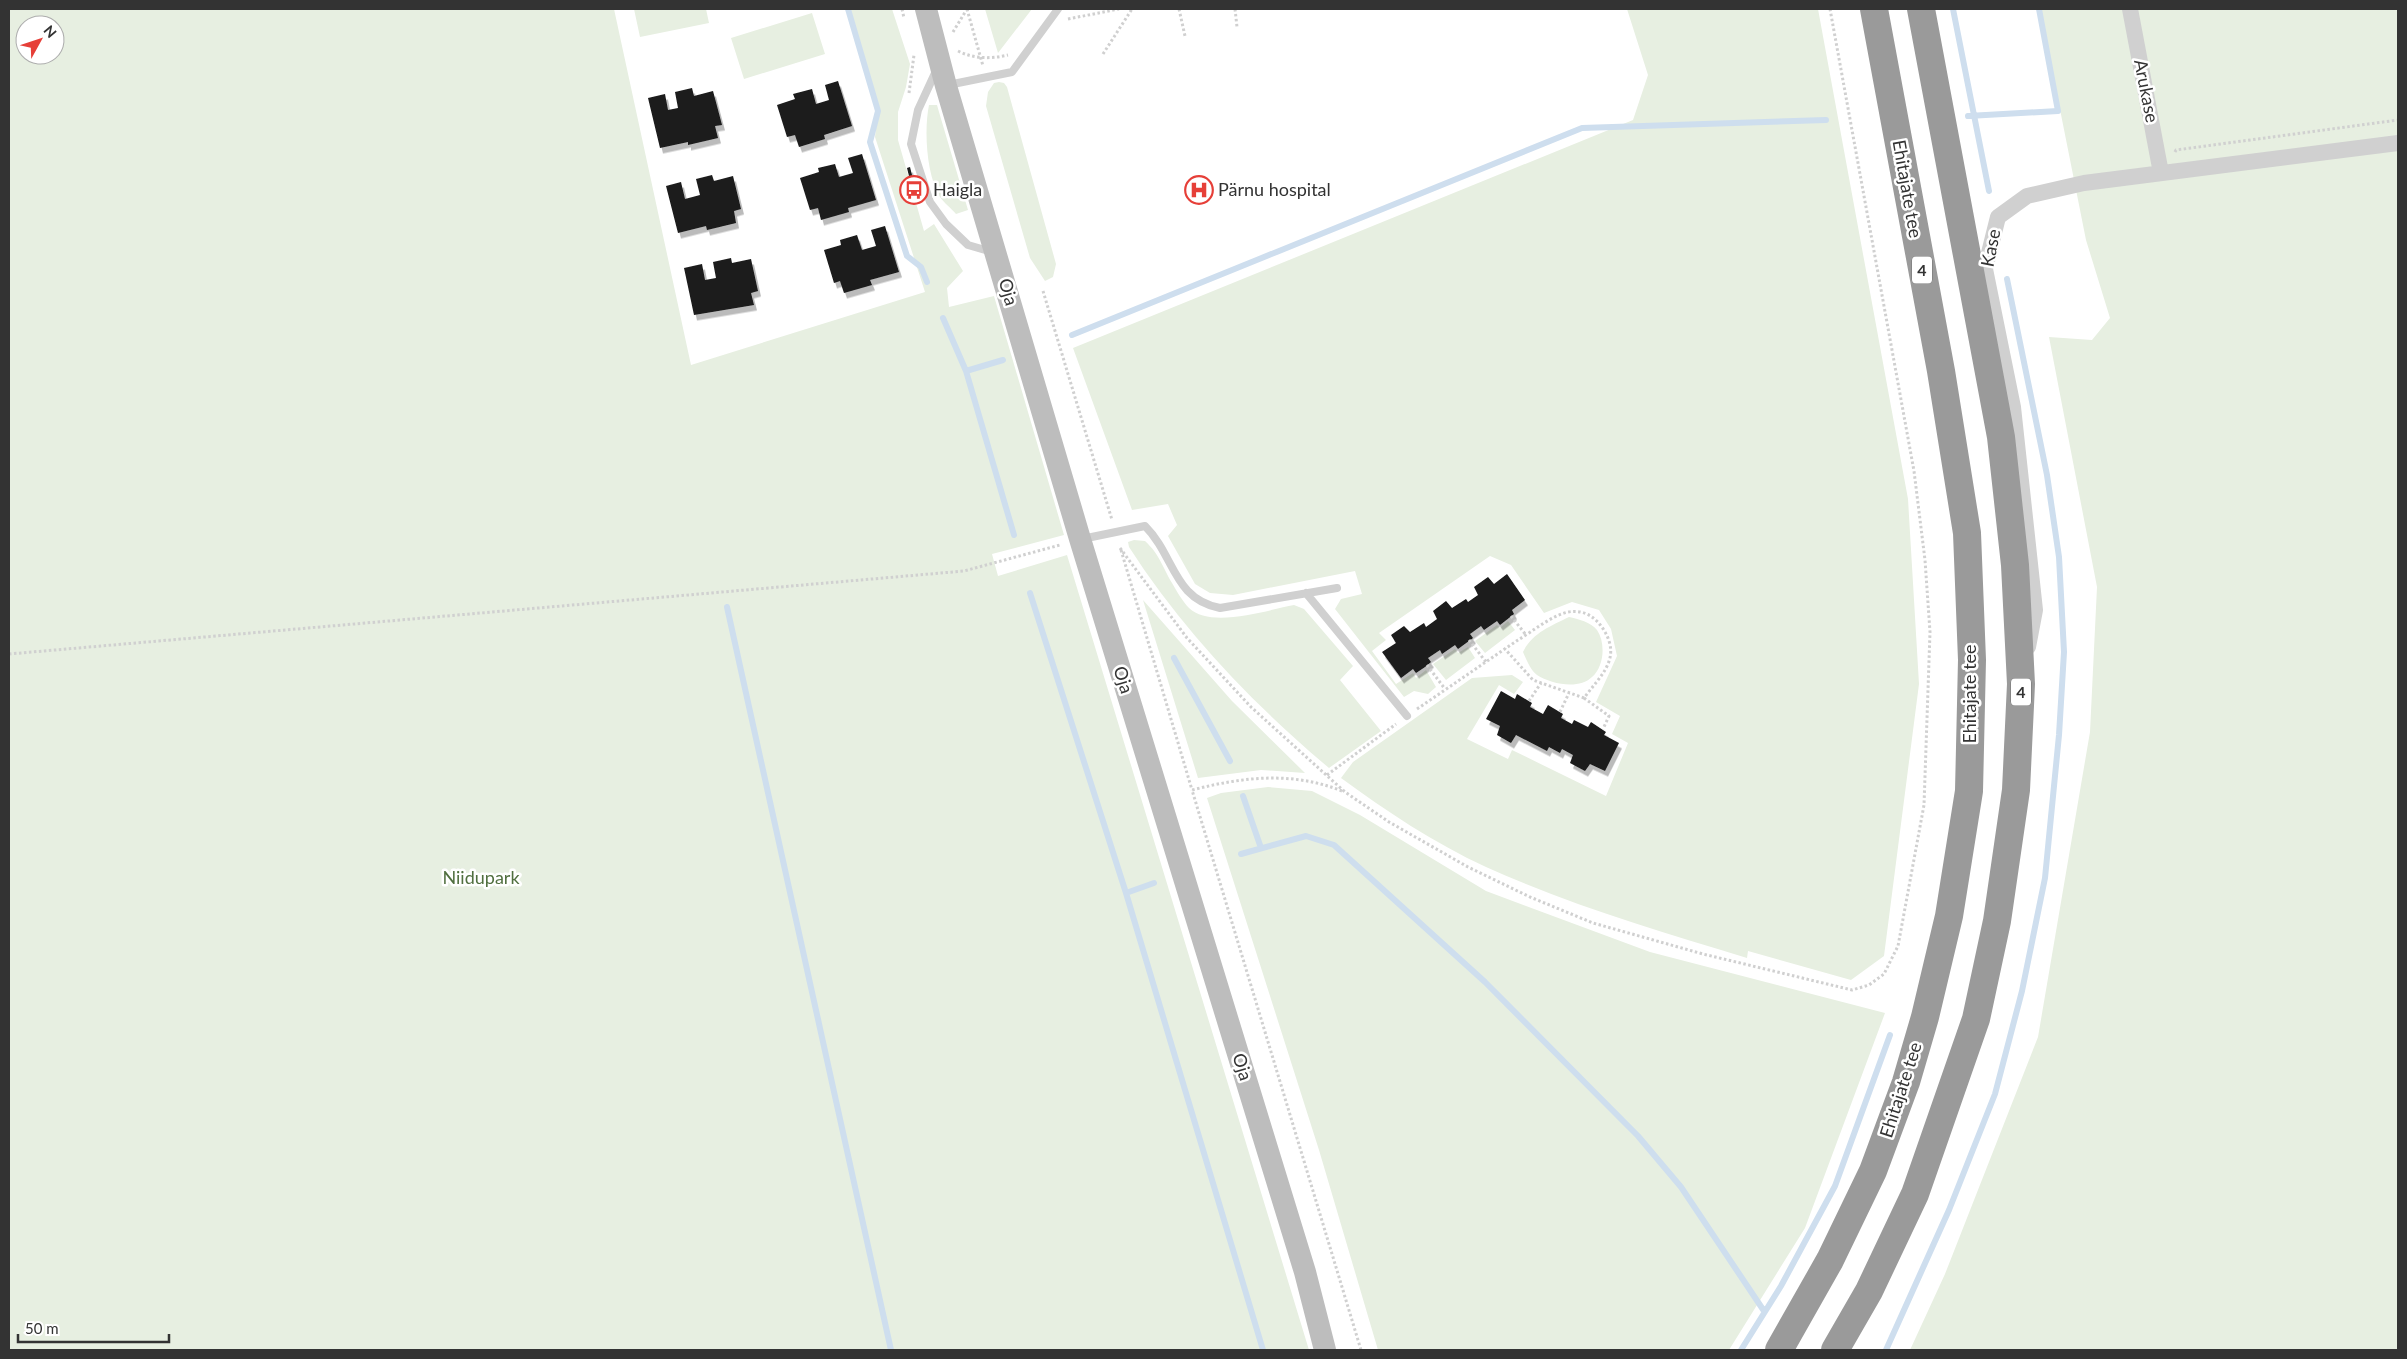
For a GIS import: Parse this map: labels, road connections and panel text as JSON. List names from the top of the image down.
{
  "streets": {
    "highway": ["Ehitajate tee", "4"],
    "street": ["Arukase", "Kase", "Oja"]
  },
  "crossings": [
    ["Arukase", "Kase"],
    ["Kase", "4"]
  ],
  "parks": ["Niidupark"],
  "places": {
    "bus stop": ["Haigla"],
    "hospital": ["Pärnu hospital"]
  },
  "scale_bar": "50 m",
  "north": "top right"
}
